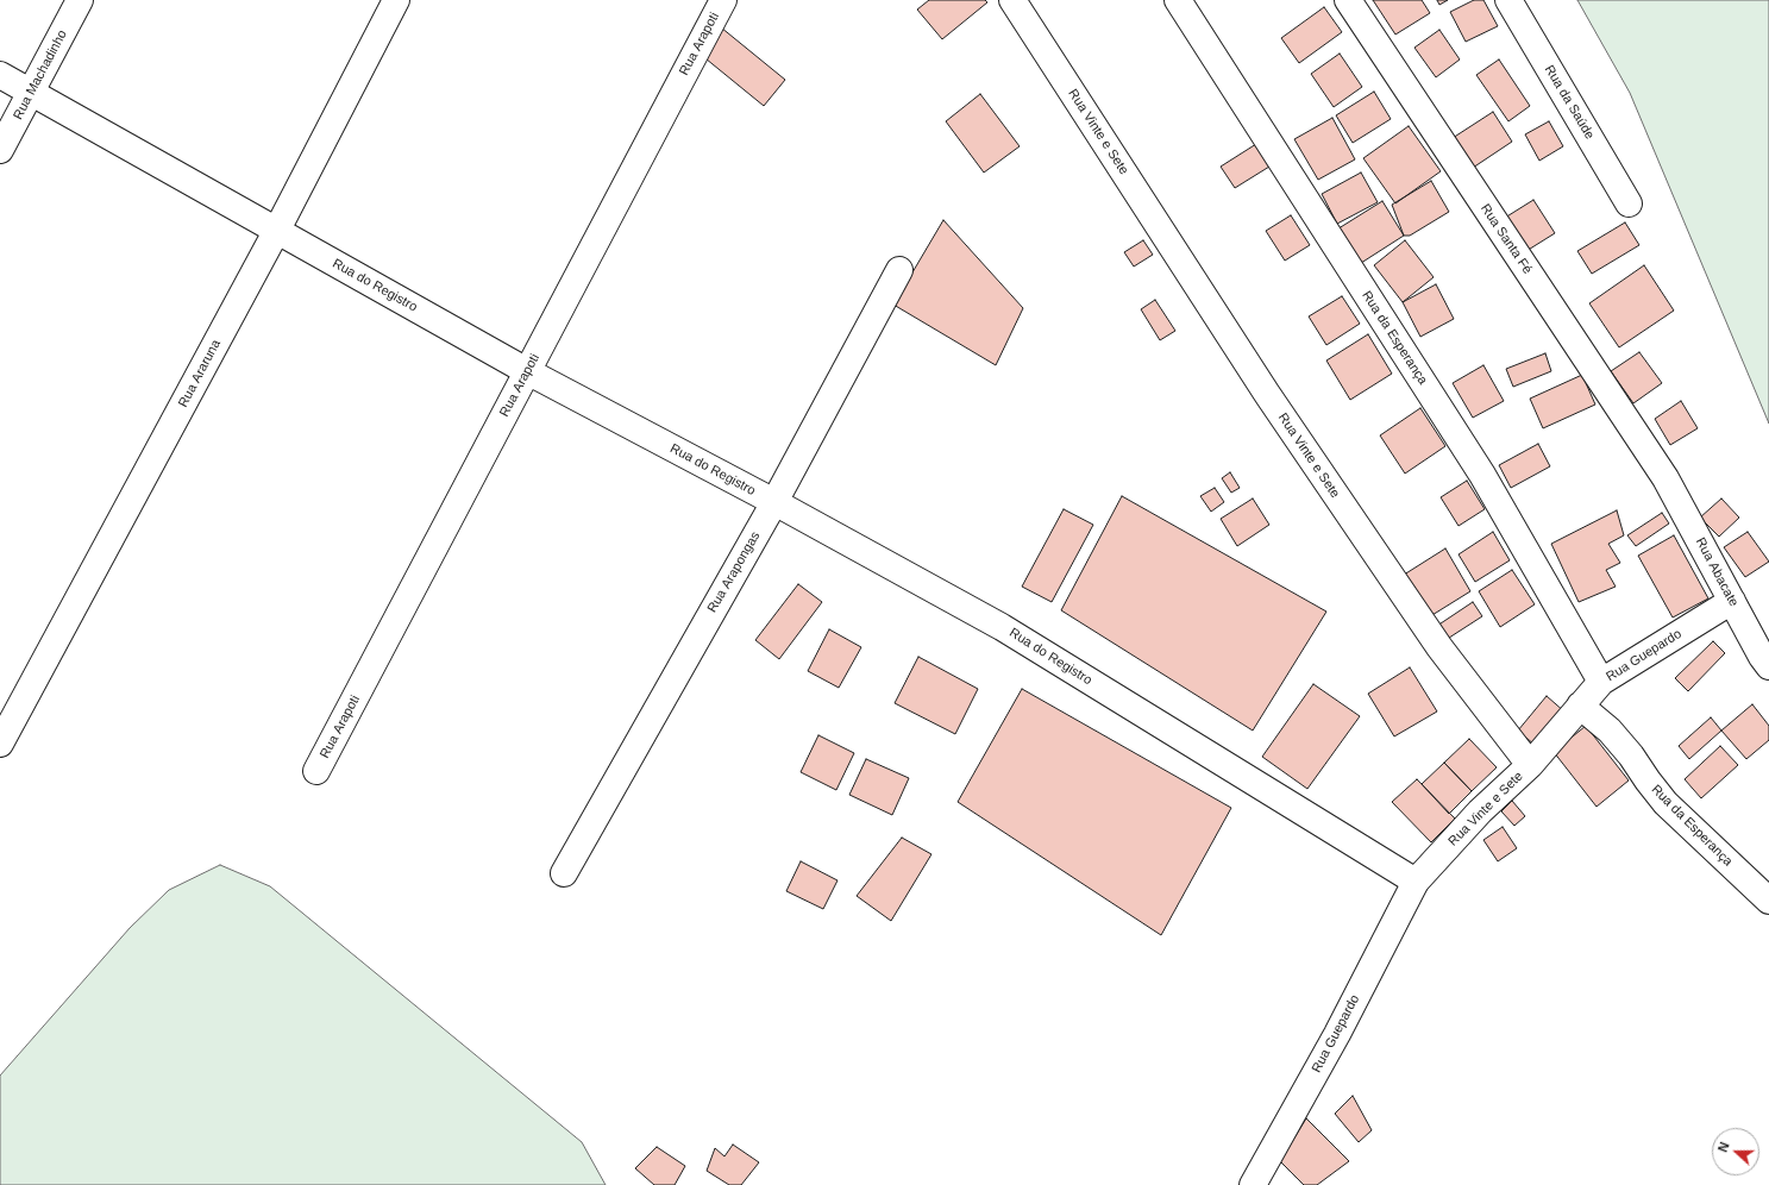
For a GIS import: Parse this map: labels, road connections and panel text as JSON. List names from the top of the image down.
{
  "streets": {
    "street": [
      "Rua Arapoti",
      "Rua Machadinho",
      "Rua da Saúde",
      "Rua Vinte e Sete",
      "Rua Santa Fé",
      "Rua do Registro",
      "Rua da Esperança",
      "Rua Araruna",
      "Rua Arapongas",
      "Rua Abacate",
      "Rua Guepardo"
    ]
  },
  "crossings": [
    ["Rua Arapoti", "Rua do Registro"],
    ["Rua Machadinho", "Rua do Registro"],
    ["Rua Vinte e Sete", "Rua do Registro"],
    ["Rua Vinte e Sete", "Rua Guepardo"],
    ["Rua Santa Fé", "Rua Abacate"],
    ["Rua do Registro", "Rua Araruna"],
    ["Rua do Registro", "Rua Arapongas"],
    ["Rua do Registro", "Rua Guepardo"],
    ["Rua da Esperança", "Rua Guepardo"],
    ["Rua Abacate", "Rua Guepardo"]
  ],
  "north": "left"
}
